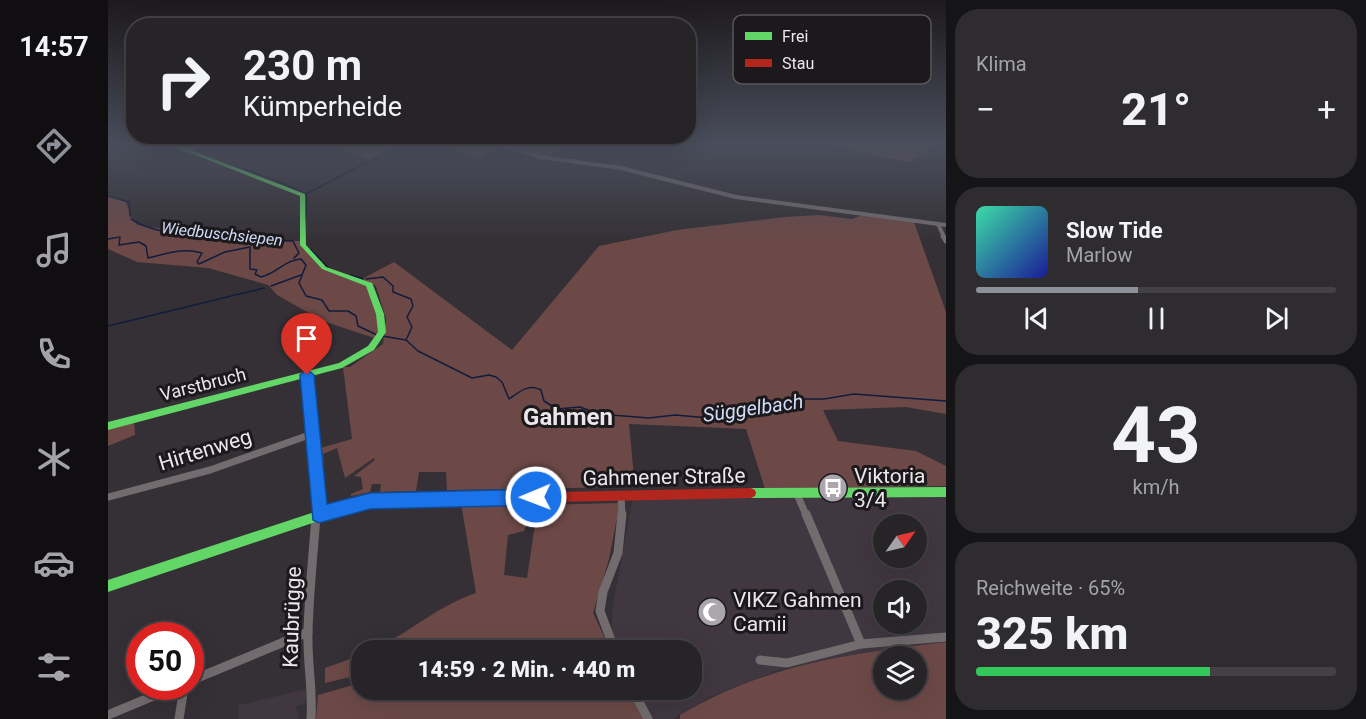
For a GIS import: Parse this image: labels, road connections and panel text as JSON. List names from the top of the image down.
{
  "streets": {
    "street": [
      "Varstbruch",
      "Hirtenweg",
      "Gahmener Straße",
      "Kaubrügge"
    ]
  },
  "crossings": [
    ["Varstbruch", "Kaubrügge"],
    ["Hirtenweg", "Kaubrügge"],
    ["Gahmener Straße", "Kaubrügge"]
  ],
  "districts": ["Gahmen"],
  "water": ["Wiedbuschsiepen", "Süggelbach"],
  "places": {
    "bus stop": ["Viktoria 3/4"],
    "mosque": ["VIKZ Gahmen Camii"]
  },
  "legend": ["Frei", "Stau"],
  "north": "top right",
  "page": {
    "tabs": "14:57",
    "tile": [
      "Klima",
      ["43", "km/h"],
      ["Reichweite · 65%", "325 km"]
    ],
    "turn": ["230 m", "Kümperheide"],
    "heat": ["−", "21°", "+"],
    "song": ["Slow Tide", "Marlow"],
    "limit": "50",
    "trip": "14:59 · 2 Min. · 440 m"
  }
}
